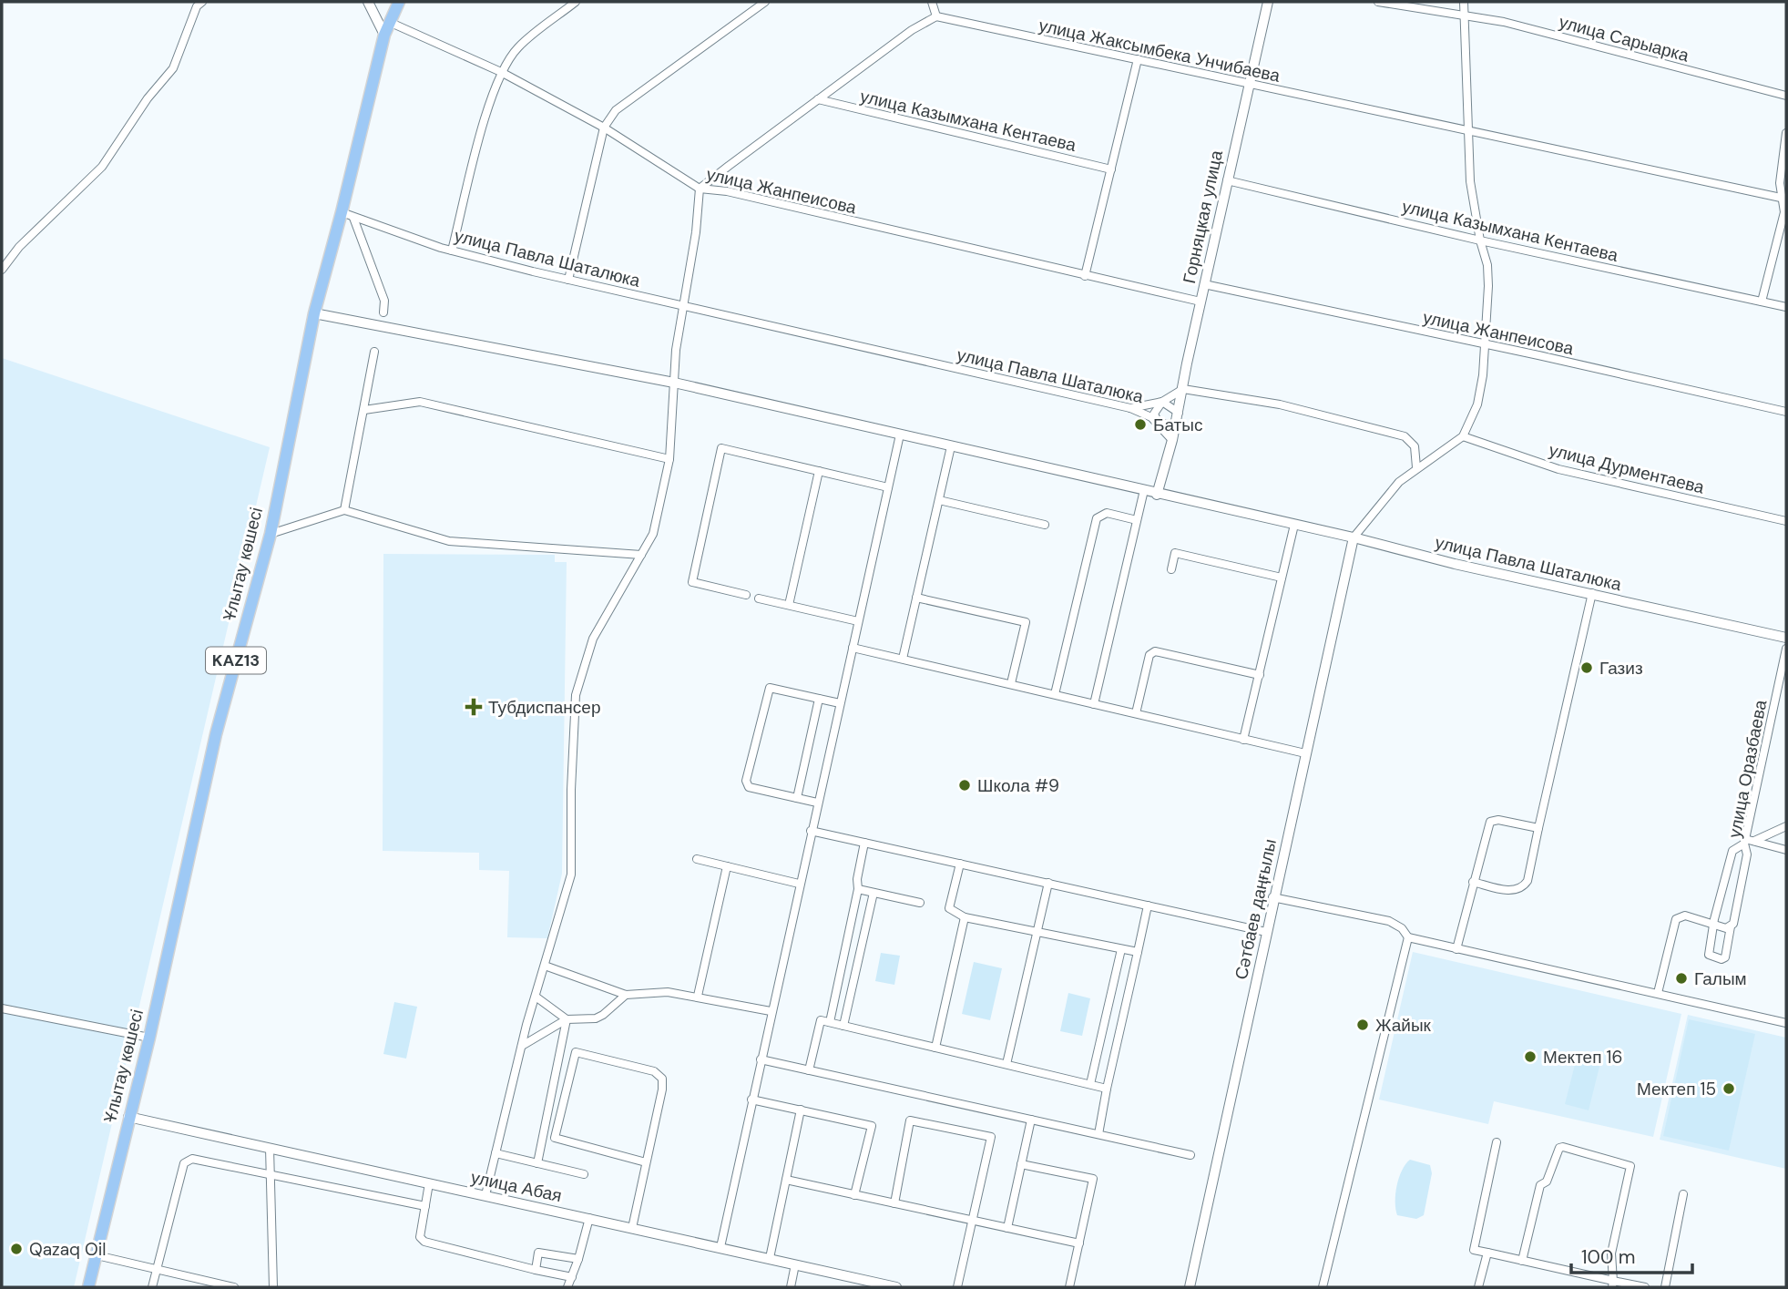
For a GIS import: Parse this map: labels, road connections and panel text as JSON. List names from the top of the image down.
{
  "streets": {
    "main road": ["Ұлытау көшесі", "KAZ13"],
    "street": [
      "улица Сарыарка",
      "улица Жаксымбека Унчибаева",
      "улица Казымхана Кентаева",
      "улица Жанпеисова",
      "Горняцкая улица",
      "улица Павла Шаталюка",
      "улица Дурментаева",
      "улица Оразбаева",
      "Сәтбаев даңғылы",
      "улица Абая"
    ]
  },
  "crossings": [
    ["улица Жаксымбека Унчибаева", "Горняцкая улица"],
    ["улица Казымхана Кентаева", "Горняцкая улица"],
    ["улица Жанпеисова", "Горняцкая улица"],
    ["улица Жанпеисова", "KAZ13"],
    ["Горняцкая улица", "улица Павла Шаталюка"],
    ["улица Павла Шаталюка", "Ұлытау көшесі"],
    ["улица Павла Шаталюка", "Сәтбаев даңғылы"],
    ["Ұлытау көшесі", "KAZ13"],
    ["Ұлытау көшесі", "улица Абая"]
  ],
  "places": {
    "other": [
      "Батыс",
      "Газиз",
      "Школа #9",
      "Галым",
      "Жайык",
      "Мектеп 16",
      "Мектеп 15",
      "Qazaq Oil"
    ],
    "health": ["Тубдиспансер"]
  },
  "scale_bar": "100 m"
}
